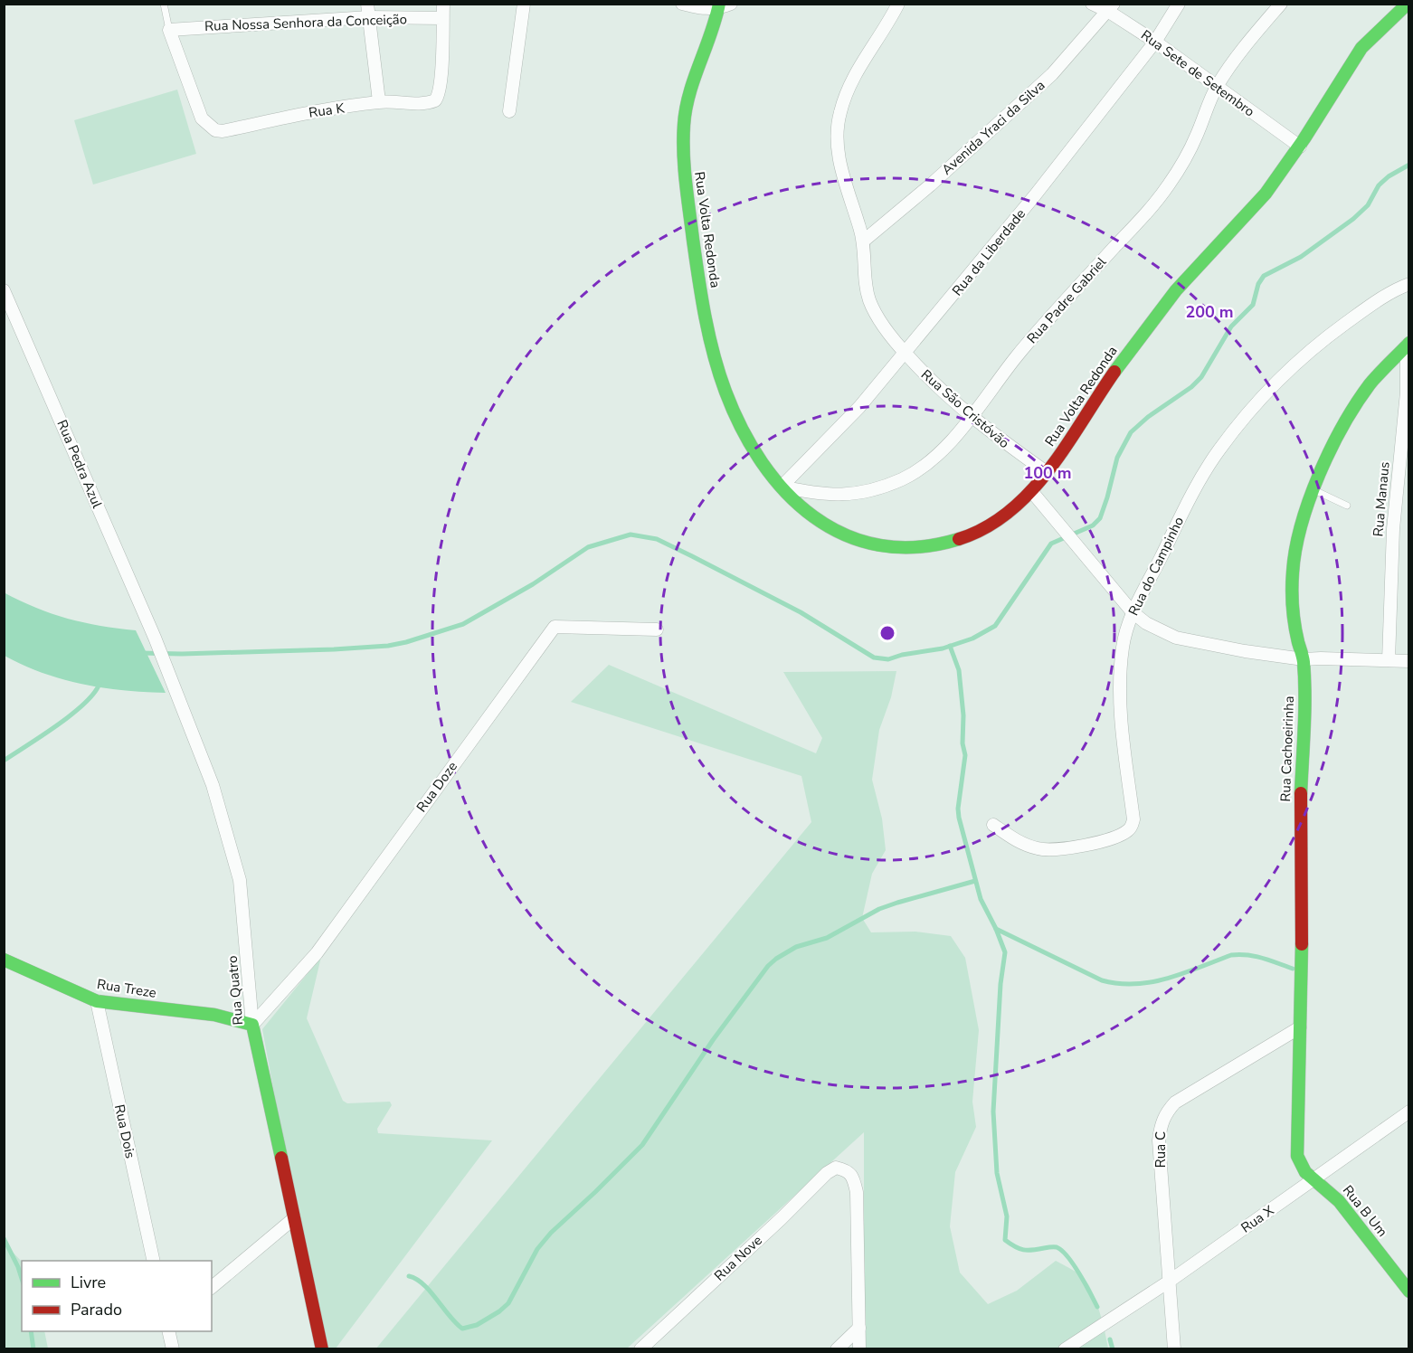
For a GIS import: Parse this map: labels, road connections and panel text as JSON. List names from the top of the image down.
{
  "streets": {
    "street": [
      "Rua Nossa Senhora da Conceição",
      "Rua Sete de Setembro",
      "Rua K",
      "Avenida Yraci da Silva",
      "Rua Volta Redonda",
      "Rua da Liberdade",
      "Rua Padre Gabriel",
      "Rua São Cristóvão",
      "Rua Pedra Azul",
      "Rua Manaus",
      "Rua do Campinho",
      "Rua Cachoeirinha",
      "Rua Doze",
      "Rua Treze",
      "Rua Quatro",
      "Rua Dois",
      "Rua C",
      "Rua B Um",
      "Rua X",
      "Rua Nove"
    ]
  },
  "crossings": [
    ["Rua Nossa Senhora da Conceição", "Rua K"],
    ["Rua Sete de Setembro", "Avenida Yraci da Silva"],
    ["Rua Sete de Setembro", "Rua Volta Redonda"],
    ["Rua Sete de Setembro", "Rua da Liberdade"],
    ["Rua Sete de Setembro", "Rua Padre Gabriel"],
    ["Avenida Yraci da Silva", "Rua São Cristóvão"],
    ["Rua Volta Redonda", "Rua da Liberdade"],
    ["Rua Volta Redonda", "Rua Padre Gabriel"],
    ["Rua Volta Redonda", "Rua São Cristóvão"],
    ["Rua da Liberdade", "Rua Padre Gabriel"],
    ["Rua da Liberdade", "Rua São Cristóvão"],
    ["Rua Padre Gabriel", "Rua São Cristóvão"],
    ["Rua Pedra Azul", "Rua Quatro"],
    ["Rua Manaus", "Rua Cachoeirinha"],
    ["Rua Cachoeirinha", "Rua C"],
    ["Rua Cachoeirinha", "Rua B Um"],
    ["Rua Cachoeirinha", "Rua X"],
    ["Rua Doze", "Rua Treze"],
    ["Rua Doze", "Rua Quatro"],
    ["Rua Treze", "Rua Quatro"],
    ["Rua Treze", "Rua Dois"],
    ["Rua C", "Rua X"],
    ["Rua B Um", "Rua X"]
  ],
  "legend": ["Livre", "Parado"],
  "rings": ["200 m", "100 m"]
}
